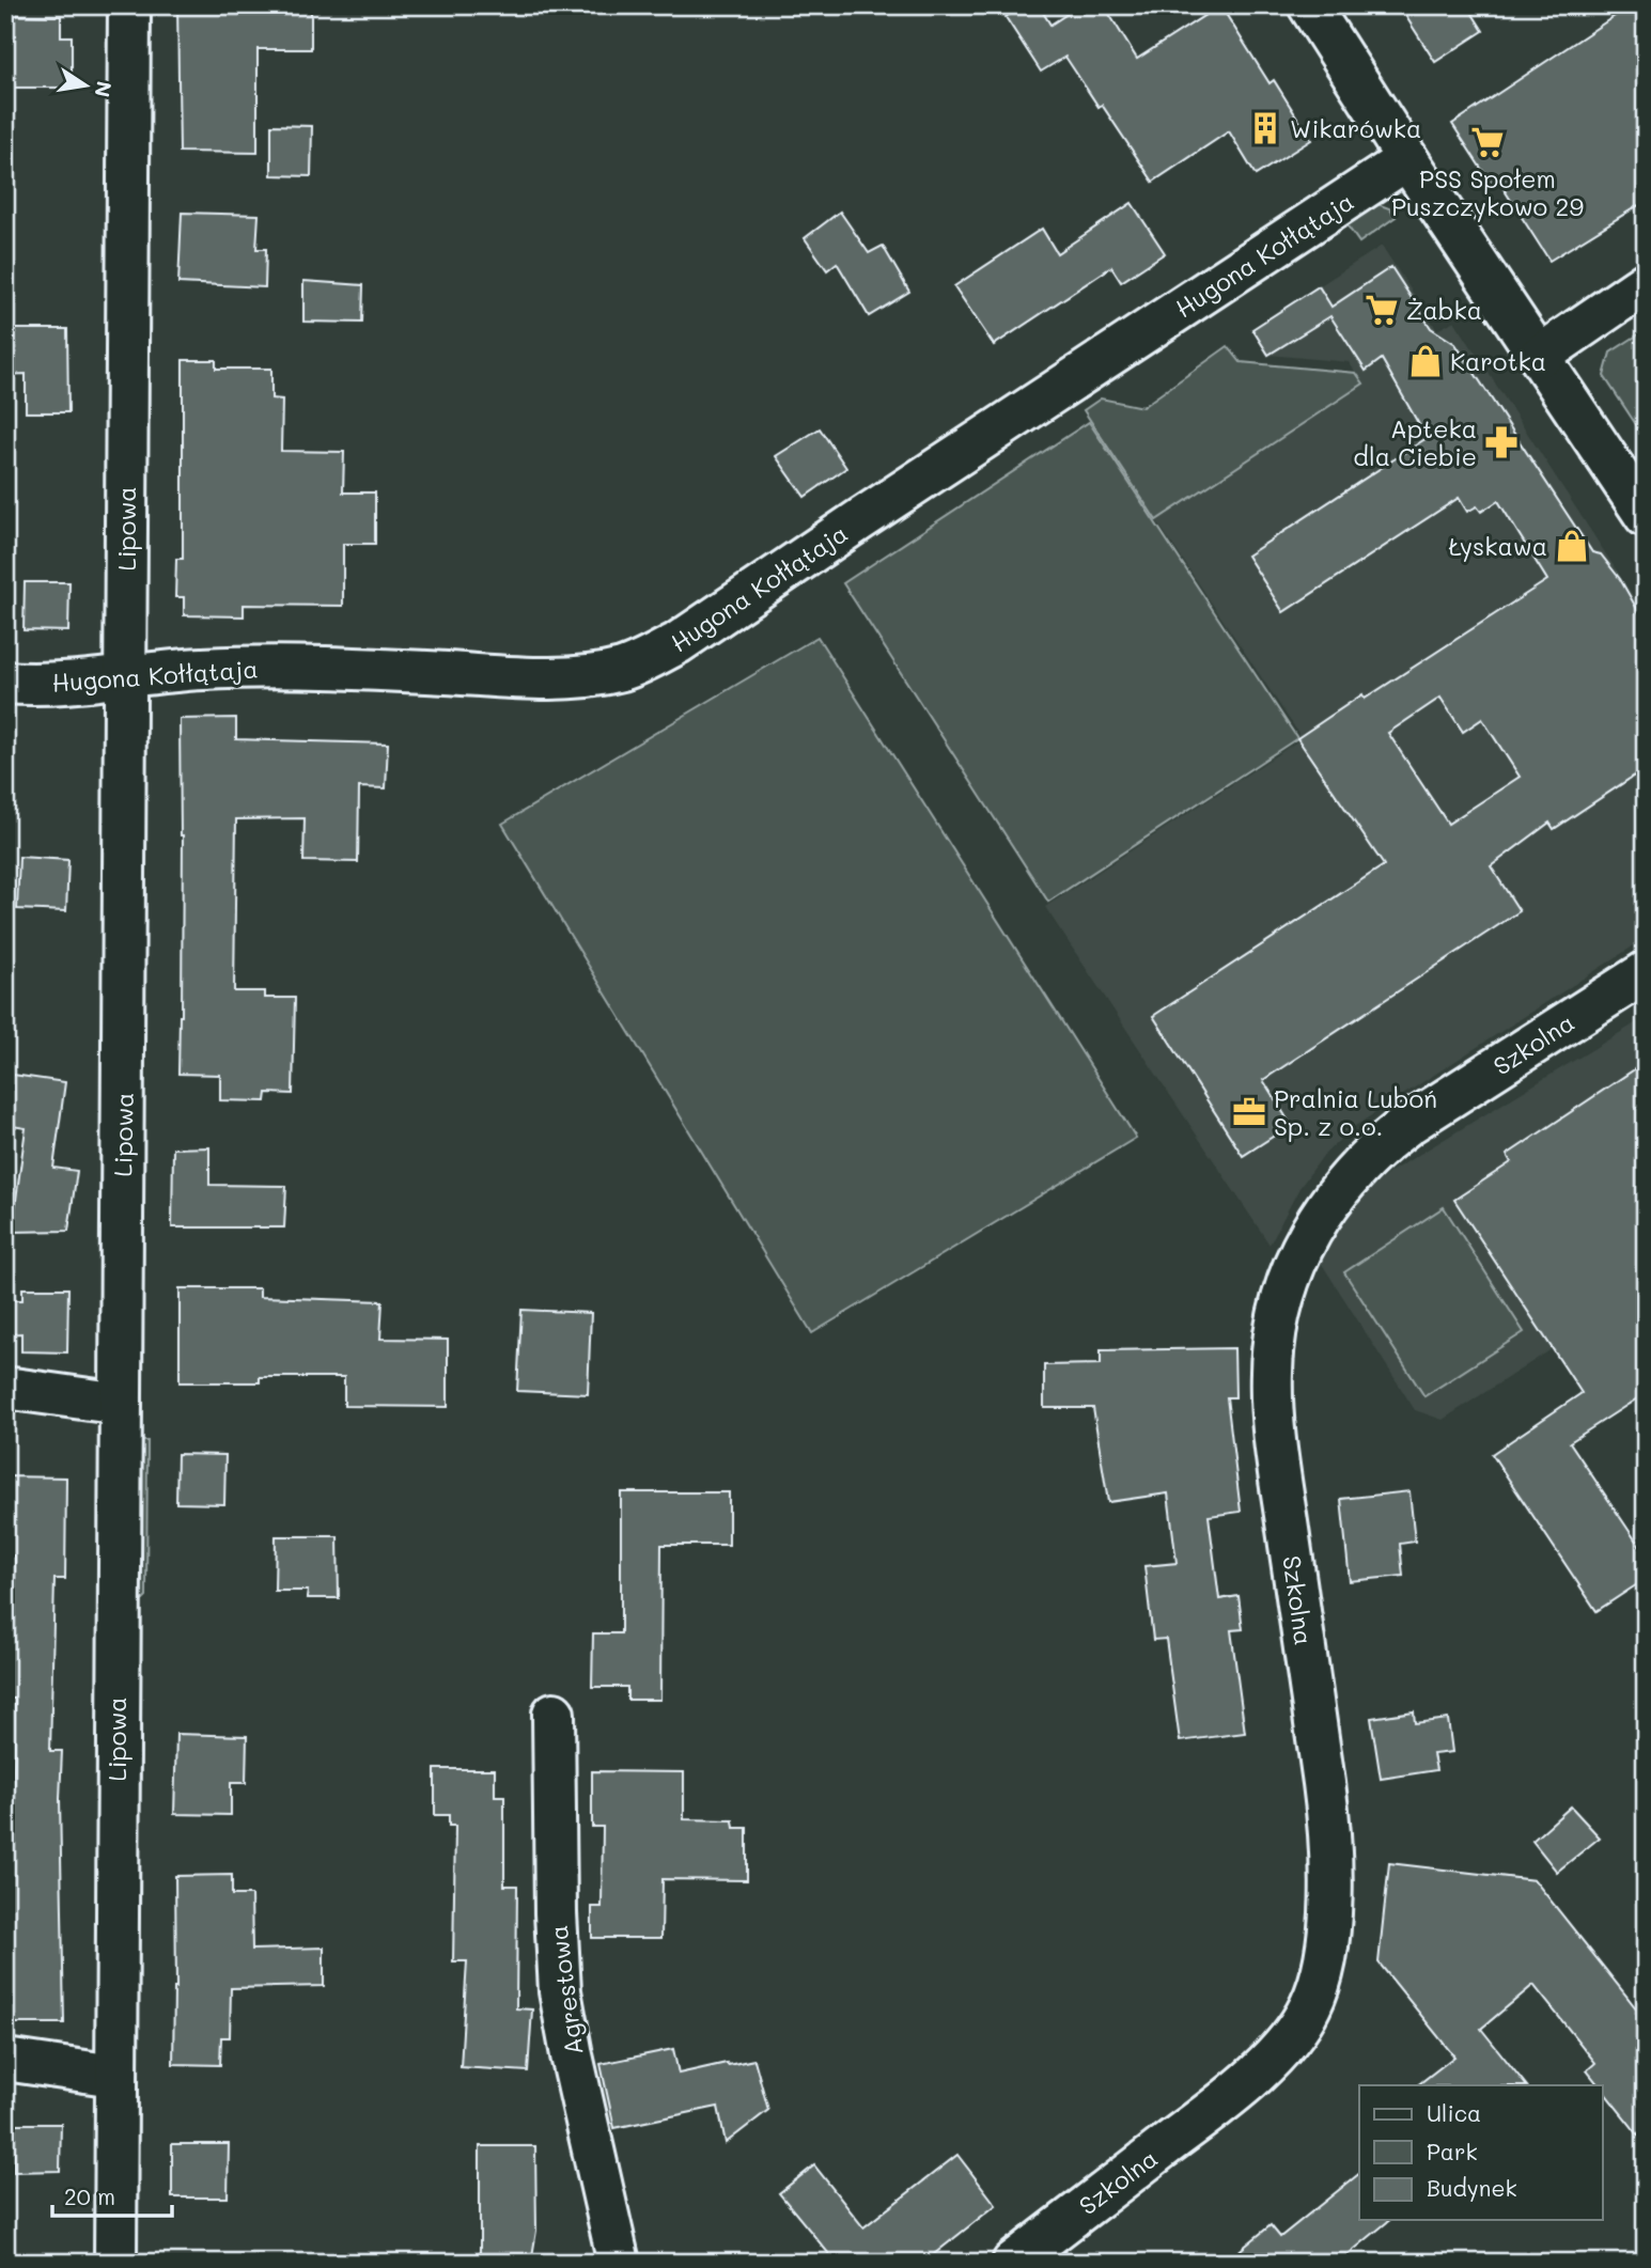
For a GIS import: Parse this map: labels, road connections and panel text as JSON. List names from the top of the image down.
{
  "streets": {
    "street": [
      "Hugona Kołłątaja",
      "Lipowa",
      "Szkolna",
      "Agrestowa"
    ]
  },
  "crossings": [
    ["Hugona Kołłątaja", "Lipowa"]
  ],
  "places": {
    "building": ["Wikarówka"],
    "supermarket": ["PSS Społem Puszczykowo 29", "Żabka"],
    "shop": ["Karotka", "Łyskawa"],
    "pharmacy": ["Apteka dla Ciebie"],
    "office": ["Pralnia Luboń Sp. z o.o."]
  },
  "legend": ["Ulica", "Park", "Budynek"],
  "scale_bar": "20 m",
  "north": "right"
}
